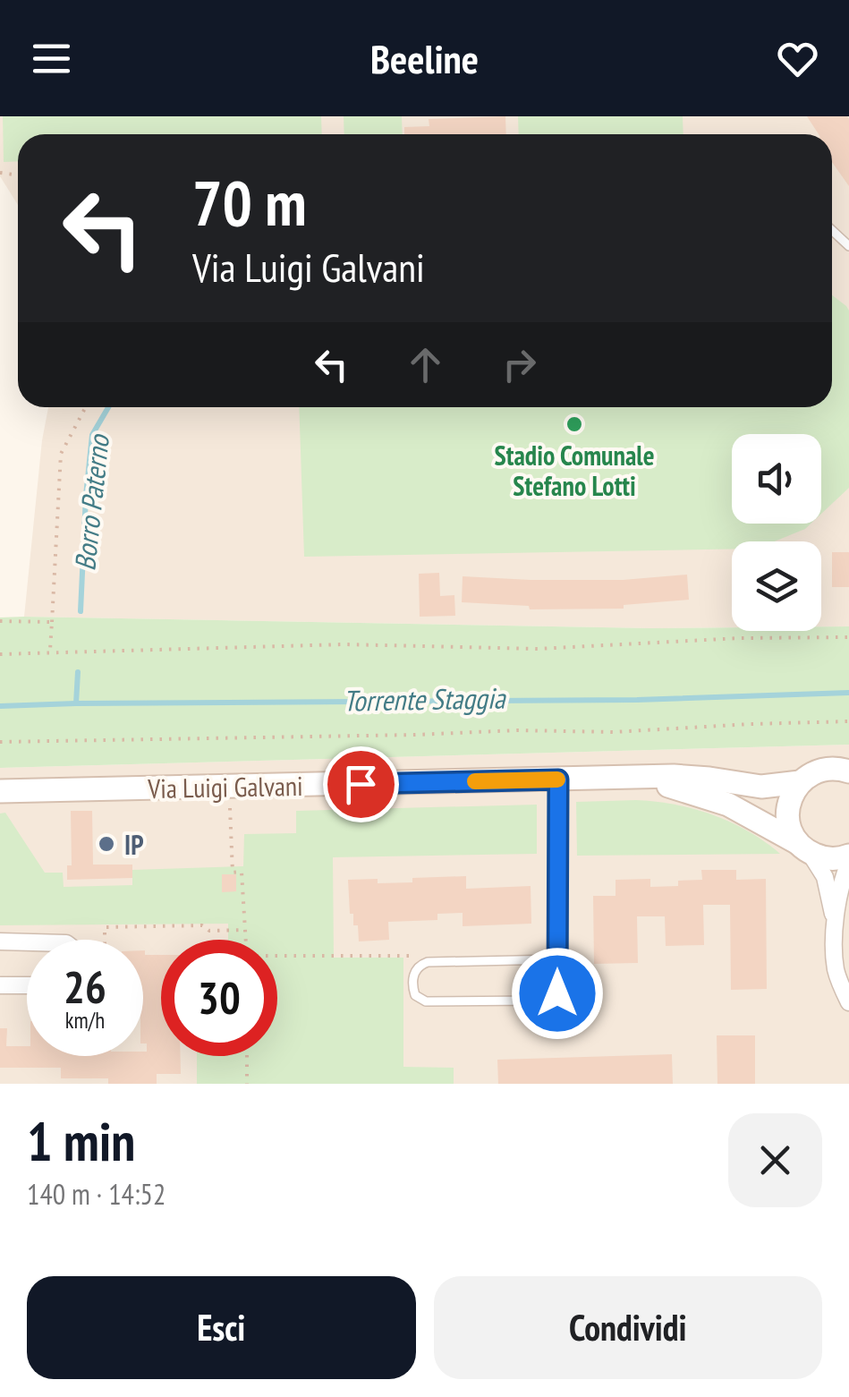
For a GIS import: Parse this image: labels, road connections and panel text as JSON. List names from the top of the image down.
{
  "streets": {
    "main road": ["Via Luigi Galvani"]
  },
  "water": ["Borro Paterno", "Torrente Staggia"],
  "places": ["Stadio Comunale Stefano Lotti", "IP"],
  "page": {
    "header": "Beeline",
    "turn": ["70 m", "Via Luigi Galvani"],
    "speed": "26 km/h",
    "limit": "30",
    "heading": ["1 min", "140 m · 14:52"],
    "buttons": ["Esci", "Condividi"]
  }
}
